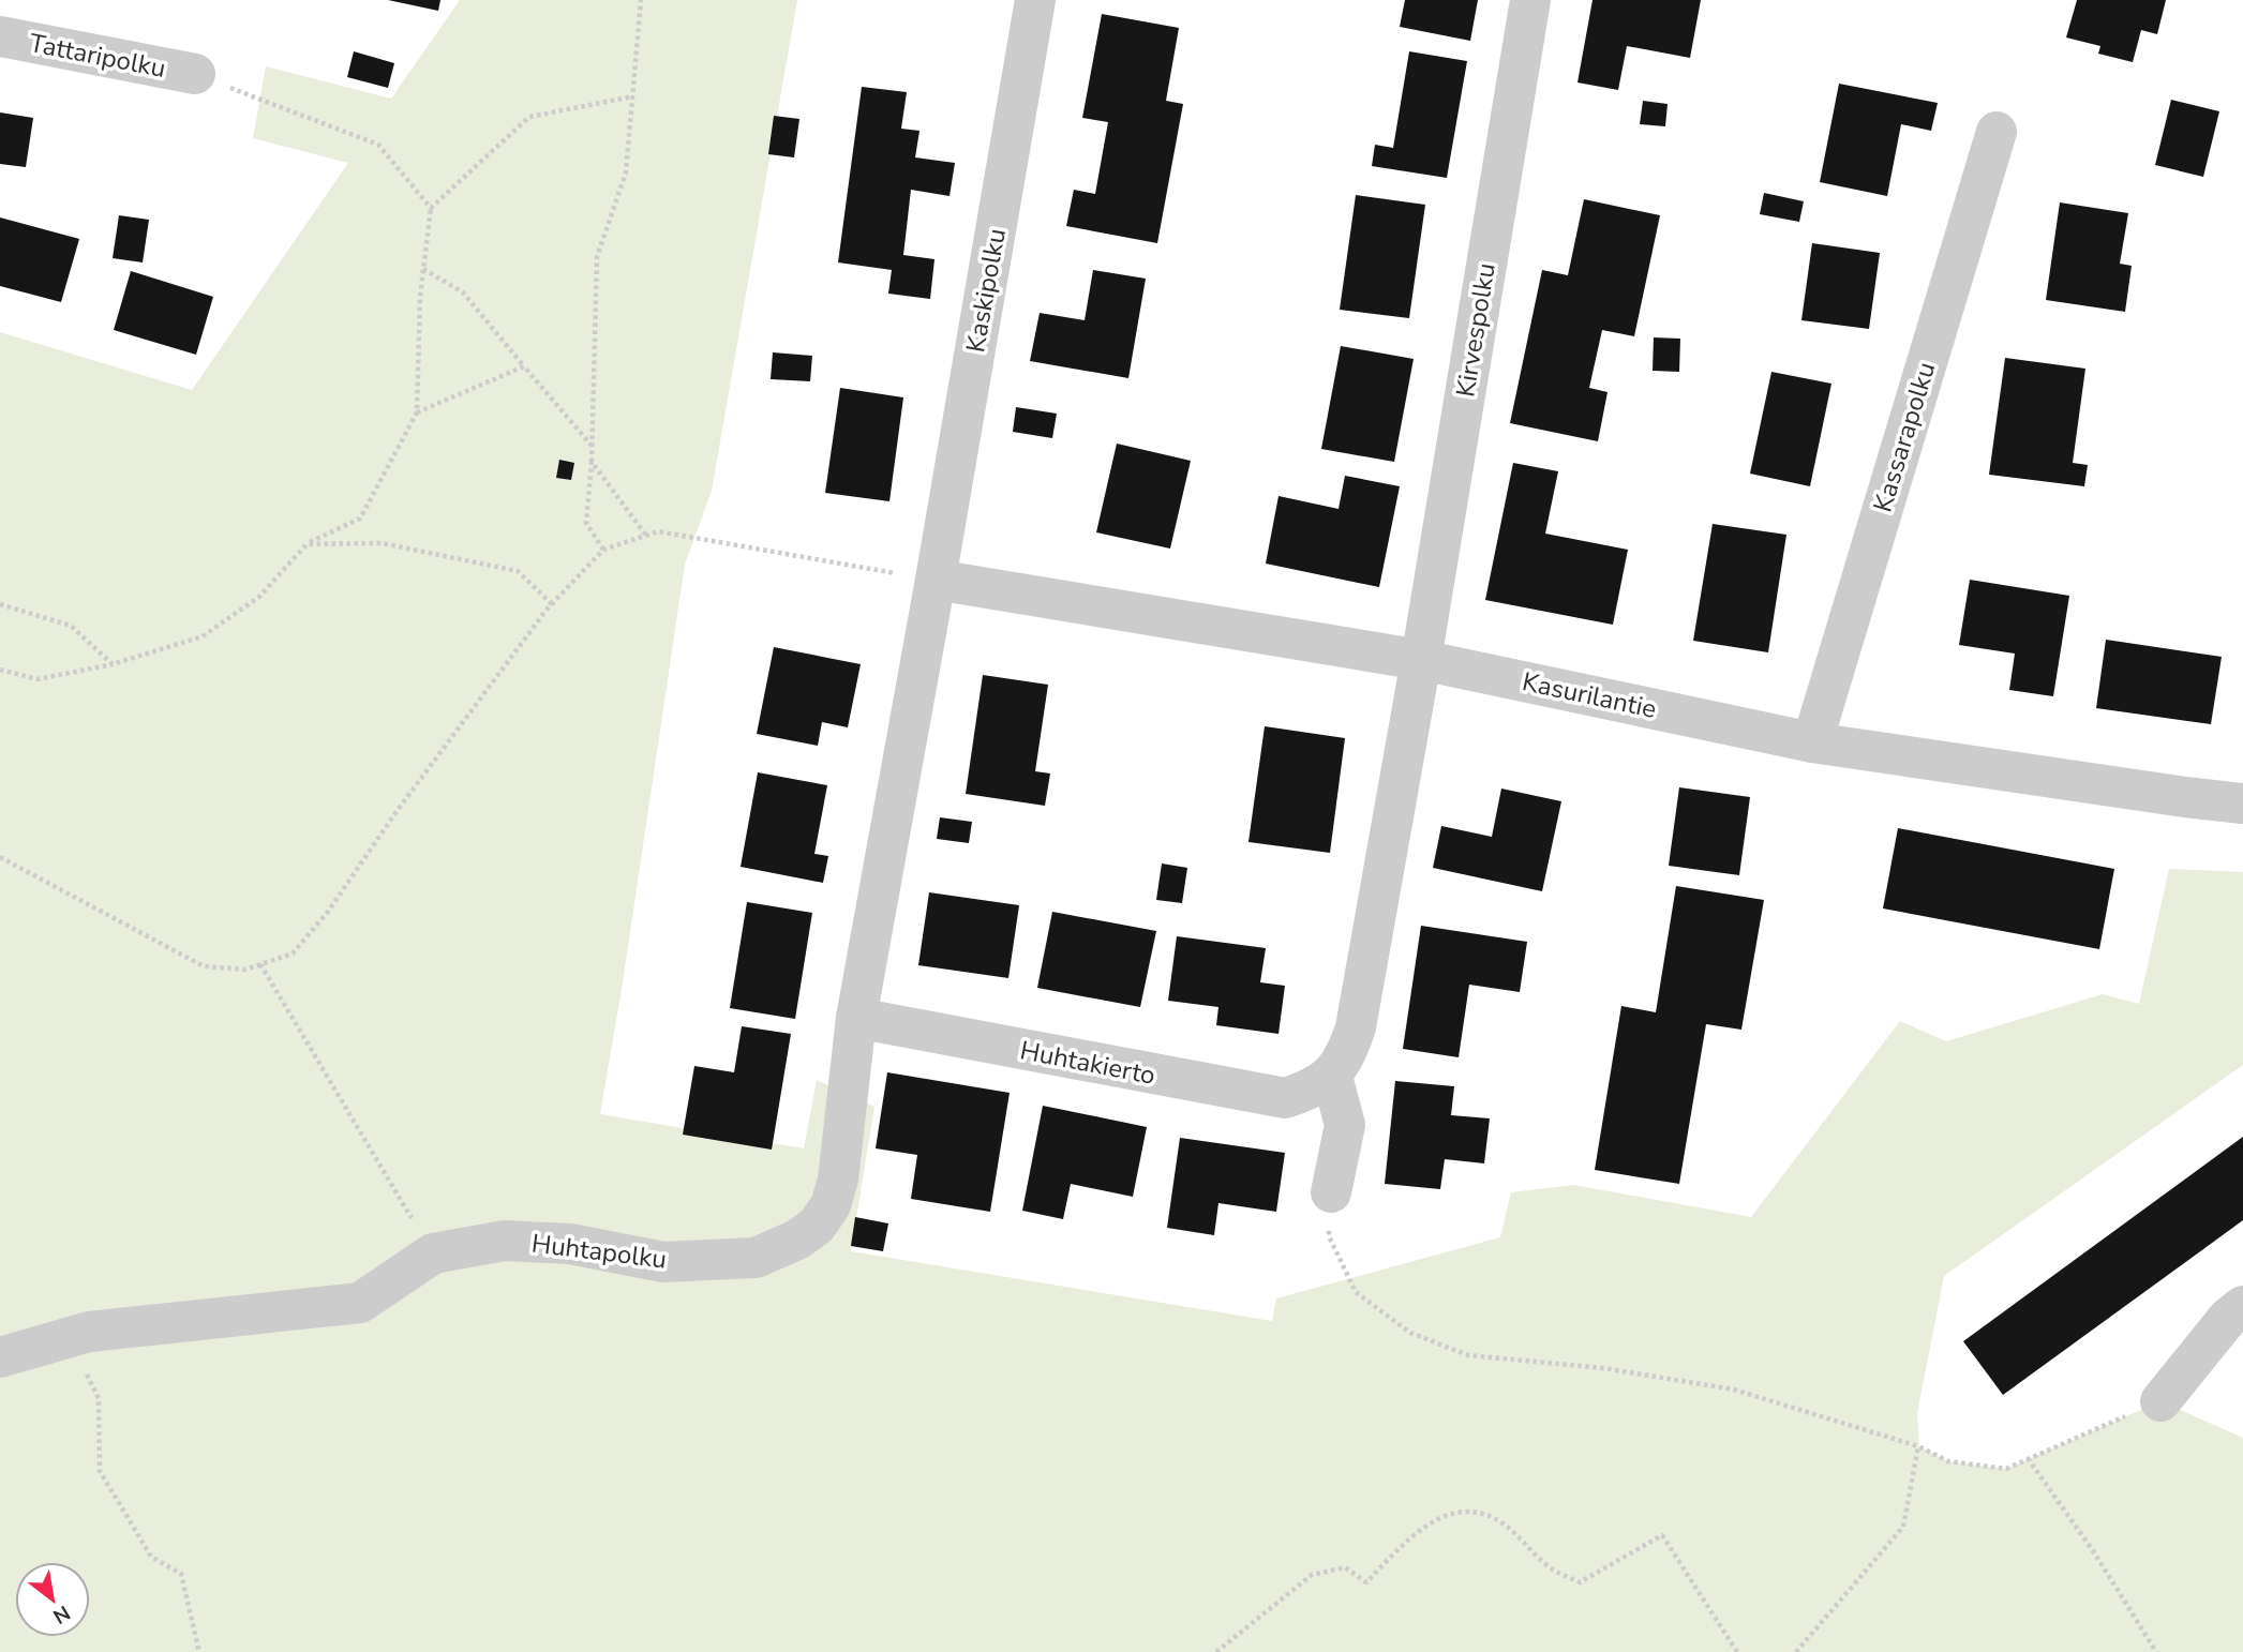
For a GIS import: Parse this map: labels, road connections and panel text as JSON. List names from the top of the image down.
{
  "streets": {
    "street": [
      "Tattaripolku",
      "Kaskipolku",
      "Kirvespolku",
      "Kassarapolku",
      "Kasurilantie",
      "Huhtakierto",
      "Huhtapolku"
    ]
  },
  "crossings": [
    ["Kaskipolku", "Kasurilantie"],
    ["Kirvespolku", "Kasurilantie"],
    ["Kassarapolku", "Kasurilantie"],
    ["Huhtakierto", "Huhtapolku"]
  ],
  "north": "bottom right"
}
